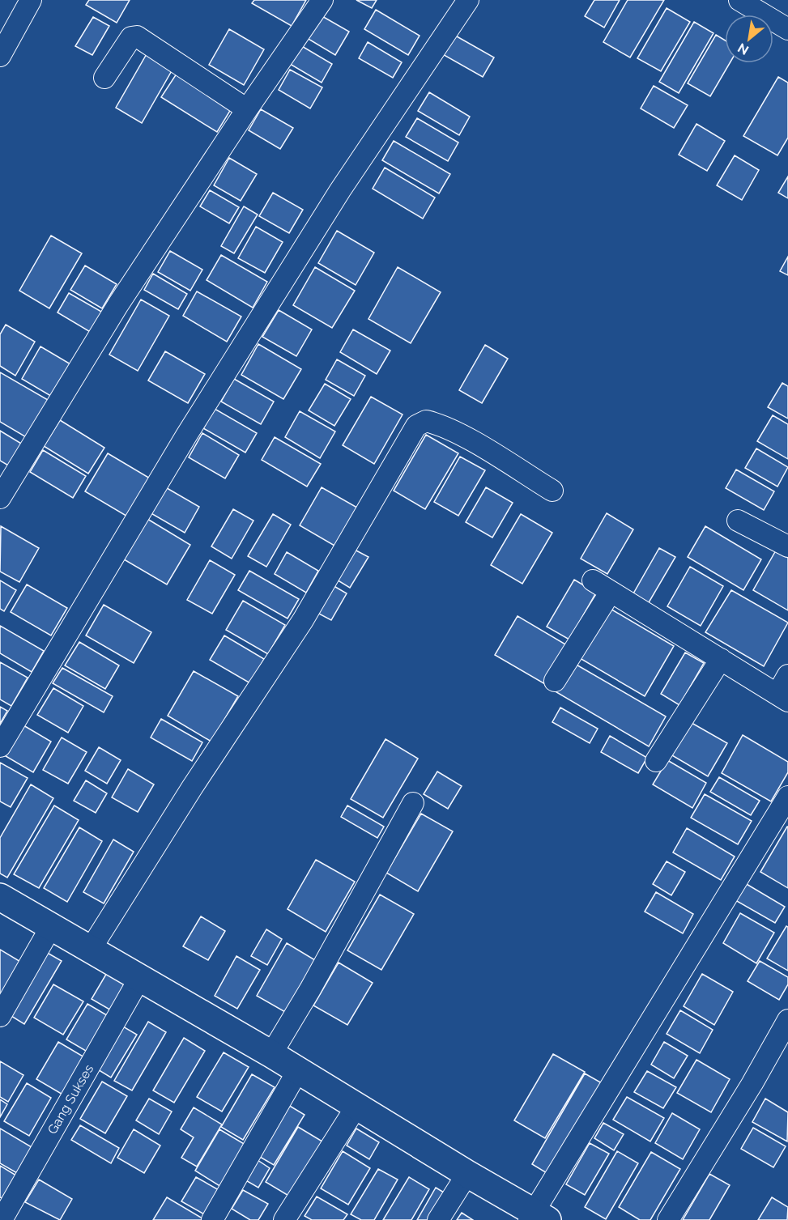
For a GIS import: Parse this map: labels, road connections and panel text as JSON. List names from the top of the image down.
{
  "streets": {
    "street": ["Gang Sukses"]
  },
  "north": "bottom left"
}
